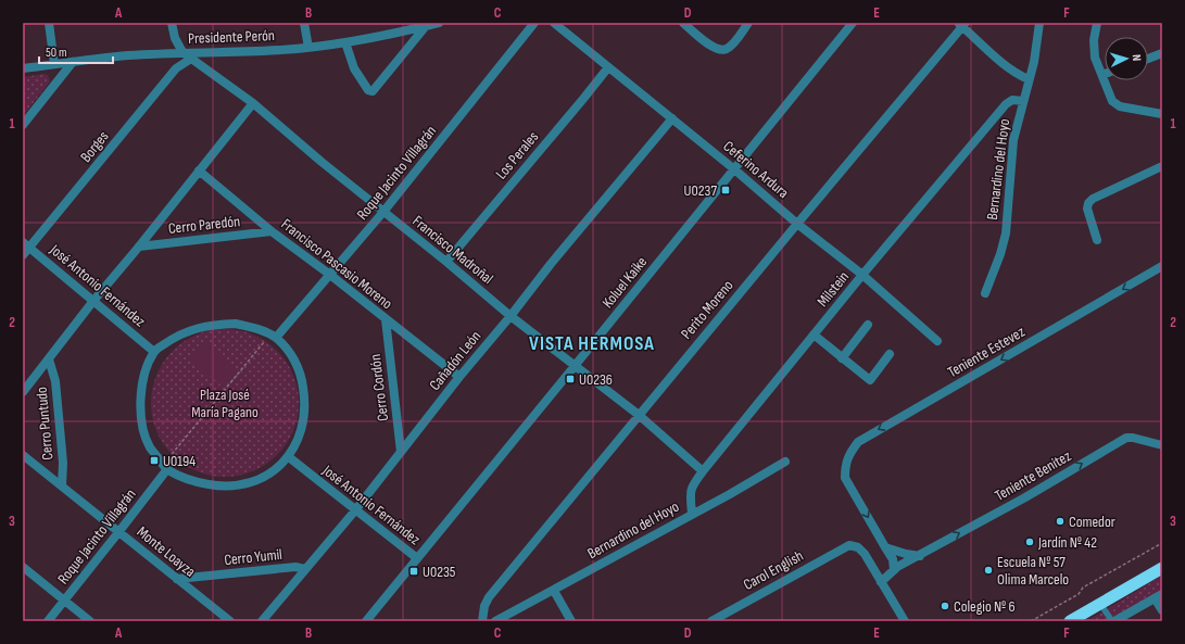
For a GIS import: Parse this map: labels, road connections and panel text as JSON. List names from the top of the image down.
{
  "streets": {
    "street": [
      "Presidente Perón",
      "Borges",
      "Los Perales",
      "Ceferino Ardura",
      "Bernardino del Hoyo",
      "Roque Jacinto Villagrán",
      "Cerro Paredón",
      "Francisco Madroñal",
      "Francisco Pascasio Moreno",
      "Koluel Kaike",
      "José Antonio Fernández",
      "Milstein",
      "Perito Moreno",
      "Teniente Estevez",
      "Cañadón León",
      "Cerro Cordón",
      "Cerro Puntudo",
      "Teniente Benitez",
      "Monte Loayza",
      "Cerro Yumil",
      "Carol English"
    ]
  },
  "crossings": [
    ["Presidente Perón", "Francisco Madroñal"],
    ["Borges", "Francisco Madroñal"],
    ["Borges", "José Antonio Fernández"],
    ["Los Perales", "Ceferino Ardura"],
    ["Los Perales", "Francisco Madroñal"],
    ["Ceferino Ardura", "Koluel Kaike"],
    ["Ceferino Ardura", "Milstein"],
    ["Ceferino Ardura", "Perito Moreno"],
    ["Ceferino Ardura", "Cañadón León"],
    ["Bernardino del Hoyo", "Milstein"],
    ["Roque Jacinto Villagrán", "Francisco Madroñal"],
    ["Roque Jacinto Villagrán", "Francisco Pascasio Moreno"],
    ["Roque Jacinto Villagrán", "Monte Loayza"],
    ["Cerro Paredón", "Francisco Pascasio Moreno"],
    ["Francisco Madroñal", "Koluel Kaike"],
    ["Francisco Madroñal", "Milstein"],
    ["Francisco Madroñal", "Perito Moreno"],
    ["Francisco Madroñal", "Cañadón León"],
    ["Francisco Pascasio Moreno", "Cañadón León"],
    ["Francisco Pascasio Moreno", "Cerro Cordón"],
    ["Koluel Kaike", "José Antonio Fernández"],
    ["José Antonio Fernández", "Cañadón León"],
    ["Cañadón León", "Cerro Cordón"],
    ["Cañadón León", "Cerro Yumil"],
    ["Cerro Puntudo", "Monte Loayza"],
    ["Teniente Benitez", "Carol English"],
    ["Monte Loayza", "Cerro Yumil"]
  ],
  "one_way": ["Teniente Estevez", "Teniente Benitez"],
  "districts": ["VISTA HERMOSA"],
  "parks": ["Plaza José María Pagano"],
  "places": {
    "transit": [
      "U0237",
      "U0236",
      "U0194",
      "U0235"
    ],
    "other": [
      "Comedor",
      "Jardín Nº 42",
      "Escuela Nº 57 Olima Marcelo",
      "Colegio Nº 6"
    ]
  },
  "scale_bar": "50 m",
  "north": "right",
  "grid": {
    "columns": [
      "A",
      "B",
      "C",
      "D",
      "E",
      "F"
    ],
    "rows": ["1", "2", "3"]
  }
}
